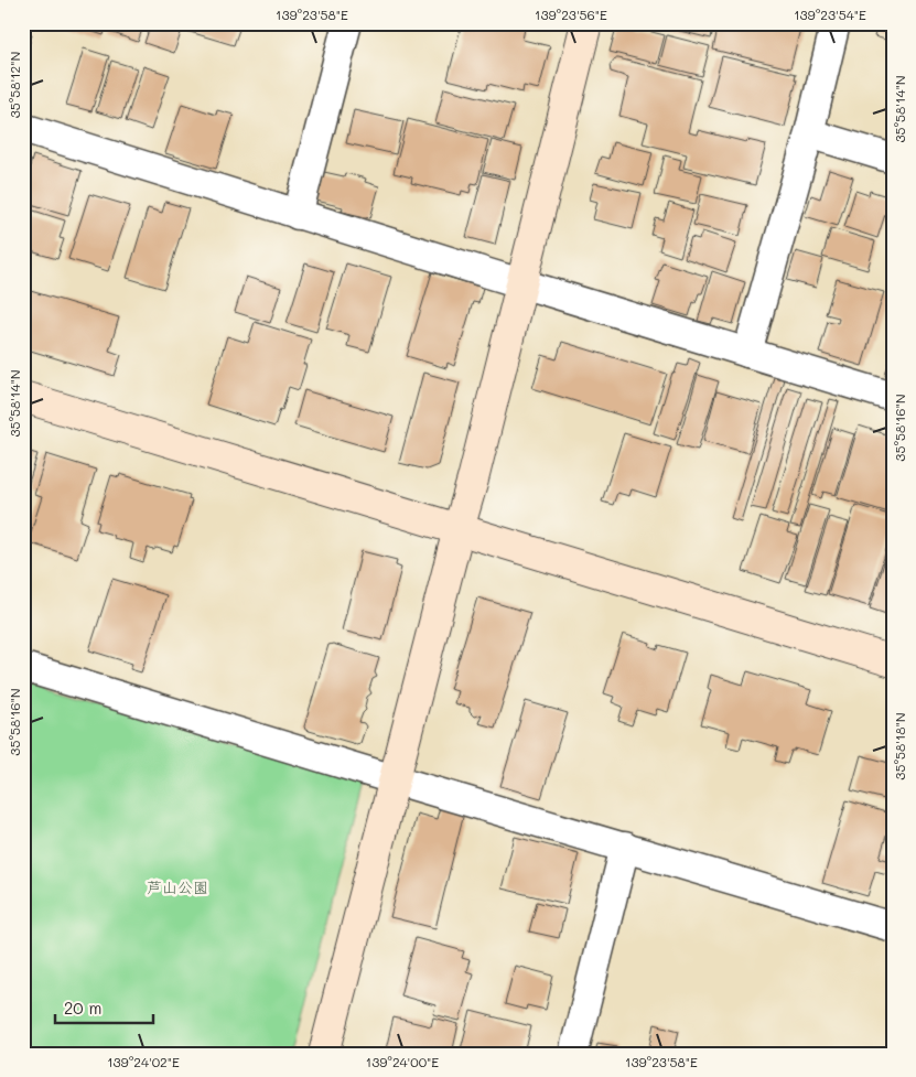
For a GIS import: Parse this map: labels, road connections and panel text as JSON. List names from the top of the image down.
{
  "parks": ["芦山公園"],
  "scale_bar": "20 m",
  "coordinates": [
    "139°23'58\"E",
    "139°23'56\"E",
    "139°23'54\"E",
    "35°58'12\"N",
    "35°58'14\"N",
    "35°58'16\"N",
    "35°58'18\"N",
    "139°24'02\"E",
    "139°24'00\"E"
  ]
}
